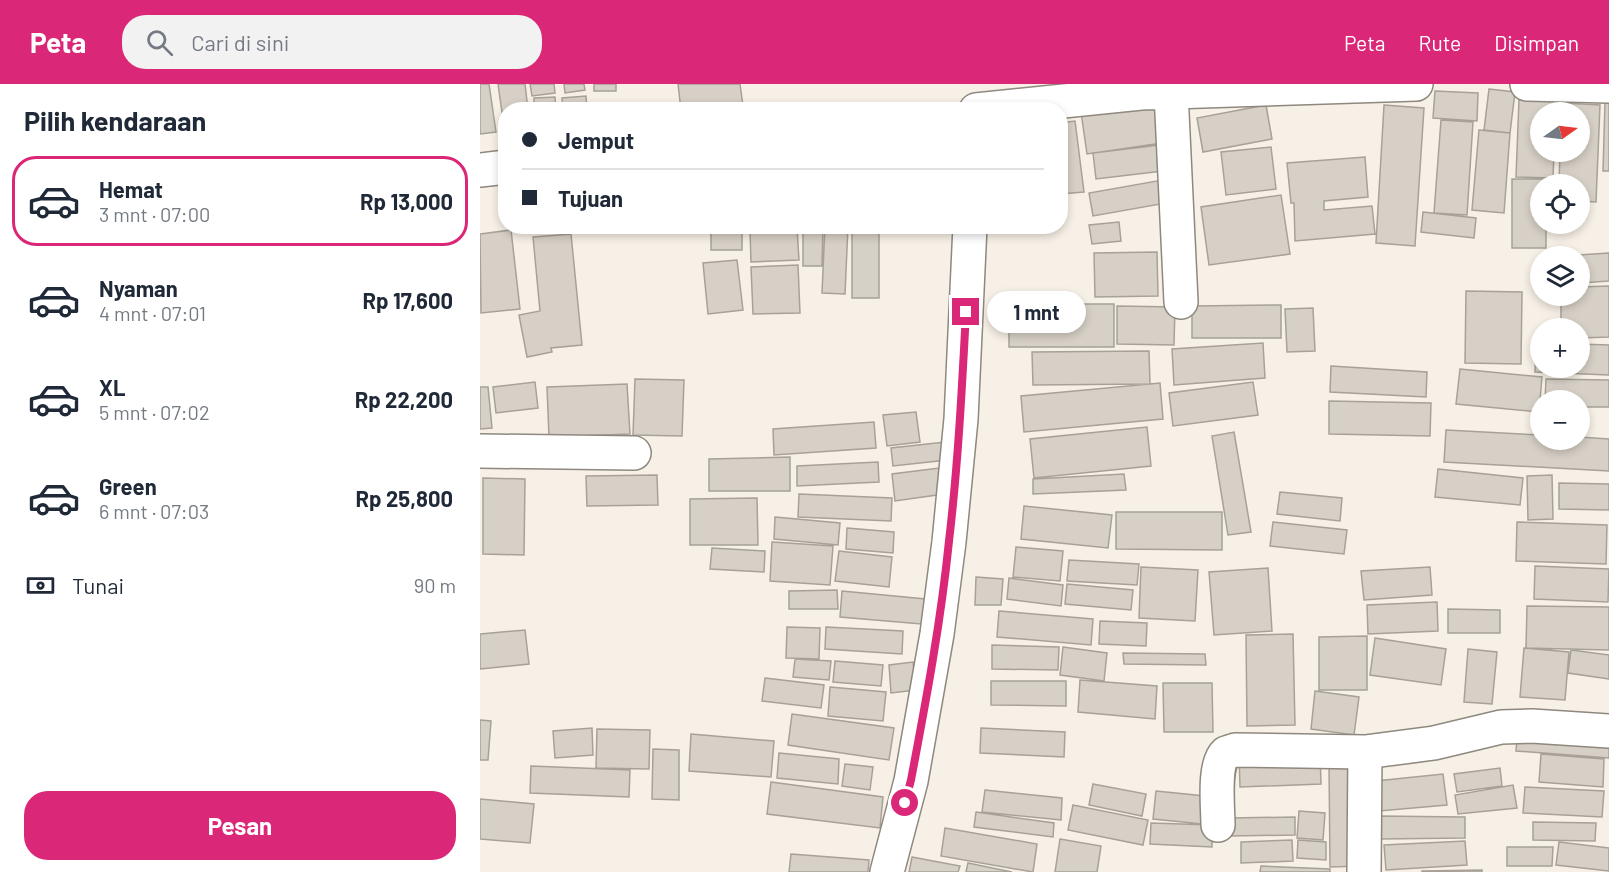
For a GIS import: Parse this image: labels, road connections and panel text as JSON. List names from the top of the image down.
{
  "north": "right",
  "page": {
    "header": "Peta",
    "search": "Cari di sini",
    "nav": ["Peta", "Rute", "Disimpan"],
    "heading": "Pilih kendaraan",
    "map_buttons": ["+", "−"],
    "banner": ["Jemput", "Tujuan"],
    "list": [
      {
        "name": "Hemat",
        "note": "3 mnt · 07:00",
        "value": "Rp 13,000"
      },
      {
        "name": "Nyaman",
        "note": "4 mnt · 07:01",
        "value": "Rp 17,600"
      },
      {
        "name": "XL",
        "note": "5 mnt · 07:02",
        "value": "Rp 22,200"
      },
      {
        "name": "Green",
        "note": "6 mnt · 07:03",
        "value": "Rp 25,800"
      }
    ],
    "bubble": "1 mnt",
    "pay": ["Tunai", "90 m"],
    "buttons": "Pesan"
  }
}
